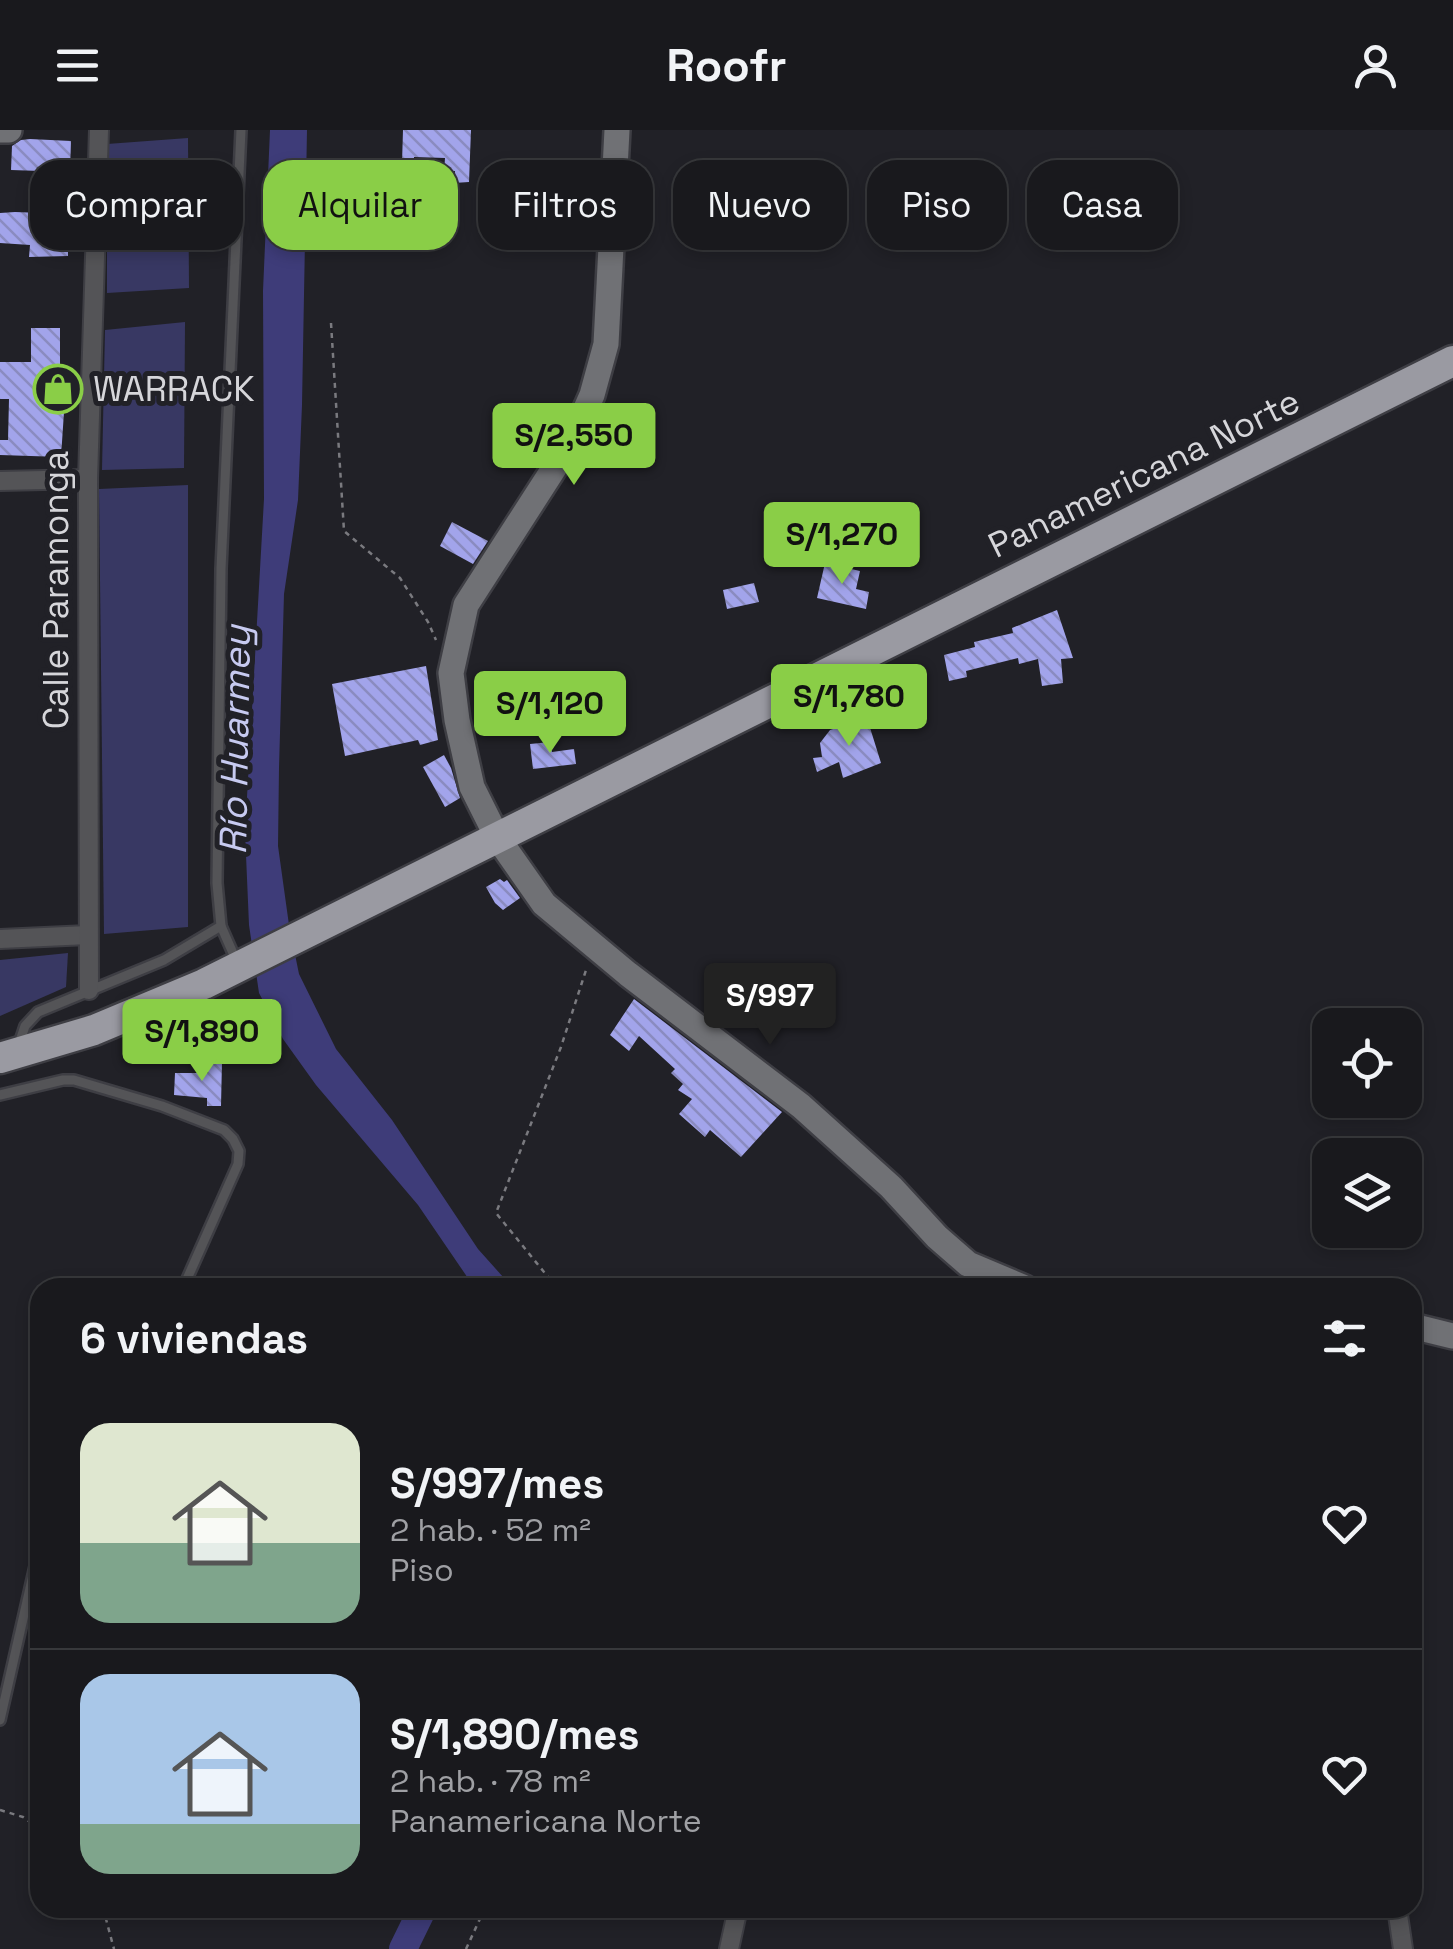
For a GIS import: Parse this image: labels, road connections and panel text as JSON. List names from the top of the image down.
{
  "streets": {
    "highway": ["Panamericana Norte"],
    "street": ["Calle Paramonga"]
  },
  "water": ["Río Huarmey"],
  "places": {
    "shop": ["WARRACK"]
  },
  "page": {
    "header": "Roofr",
    "chip": [
      "Comprar",
      "Alquilar",
      "Filtros",
      "Nuevo",
      "Piso",
      "Casa"
    ],
    "price": [
      "S/2,550",
      "S/1,270",
      "S/1,780",
      "S/1,120",
      "S/997",
      "S/1,890"
    ],
    "heading": "6 viviendas",
    "list": [
      {
        "name": "S/997/mes",
        "note": "2 hab. · 52 m² · Piso"
      },
      {
        "name": "S/1,890/mes",
        "note": "2 hab. · 78 m² · Panamericana Norte"
      }
    ]
  }
}
